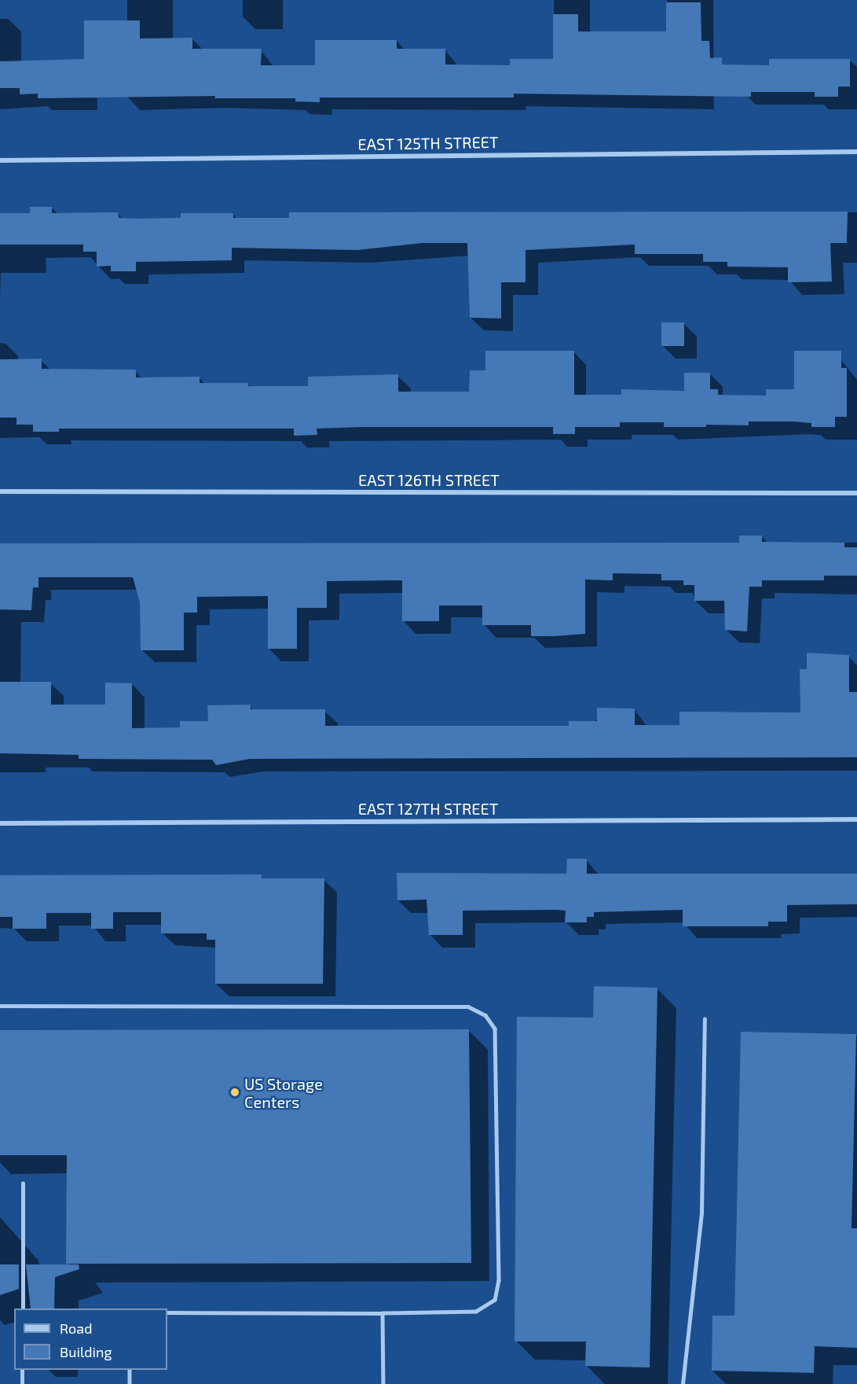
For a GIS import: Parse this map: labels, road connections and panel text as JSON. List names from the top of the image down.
{
  "streets": {
    "street": ["EAST 125TH STREET", "EAST 126TH STREET", "EAST 127TH STREET"]
  },
  "places": ["US Storage Centers"],
  "legend": ["Road", "Building"]
}
